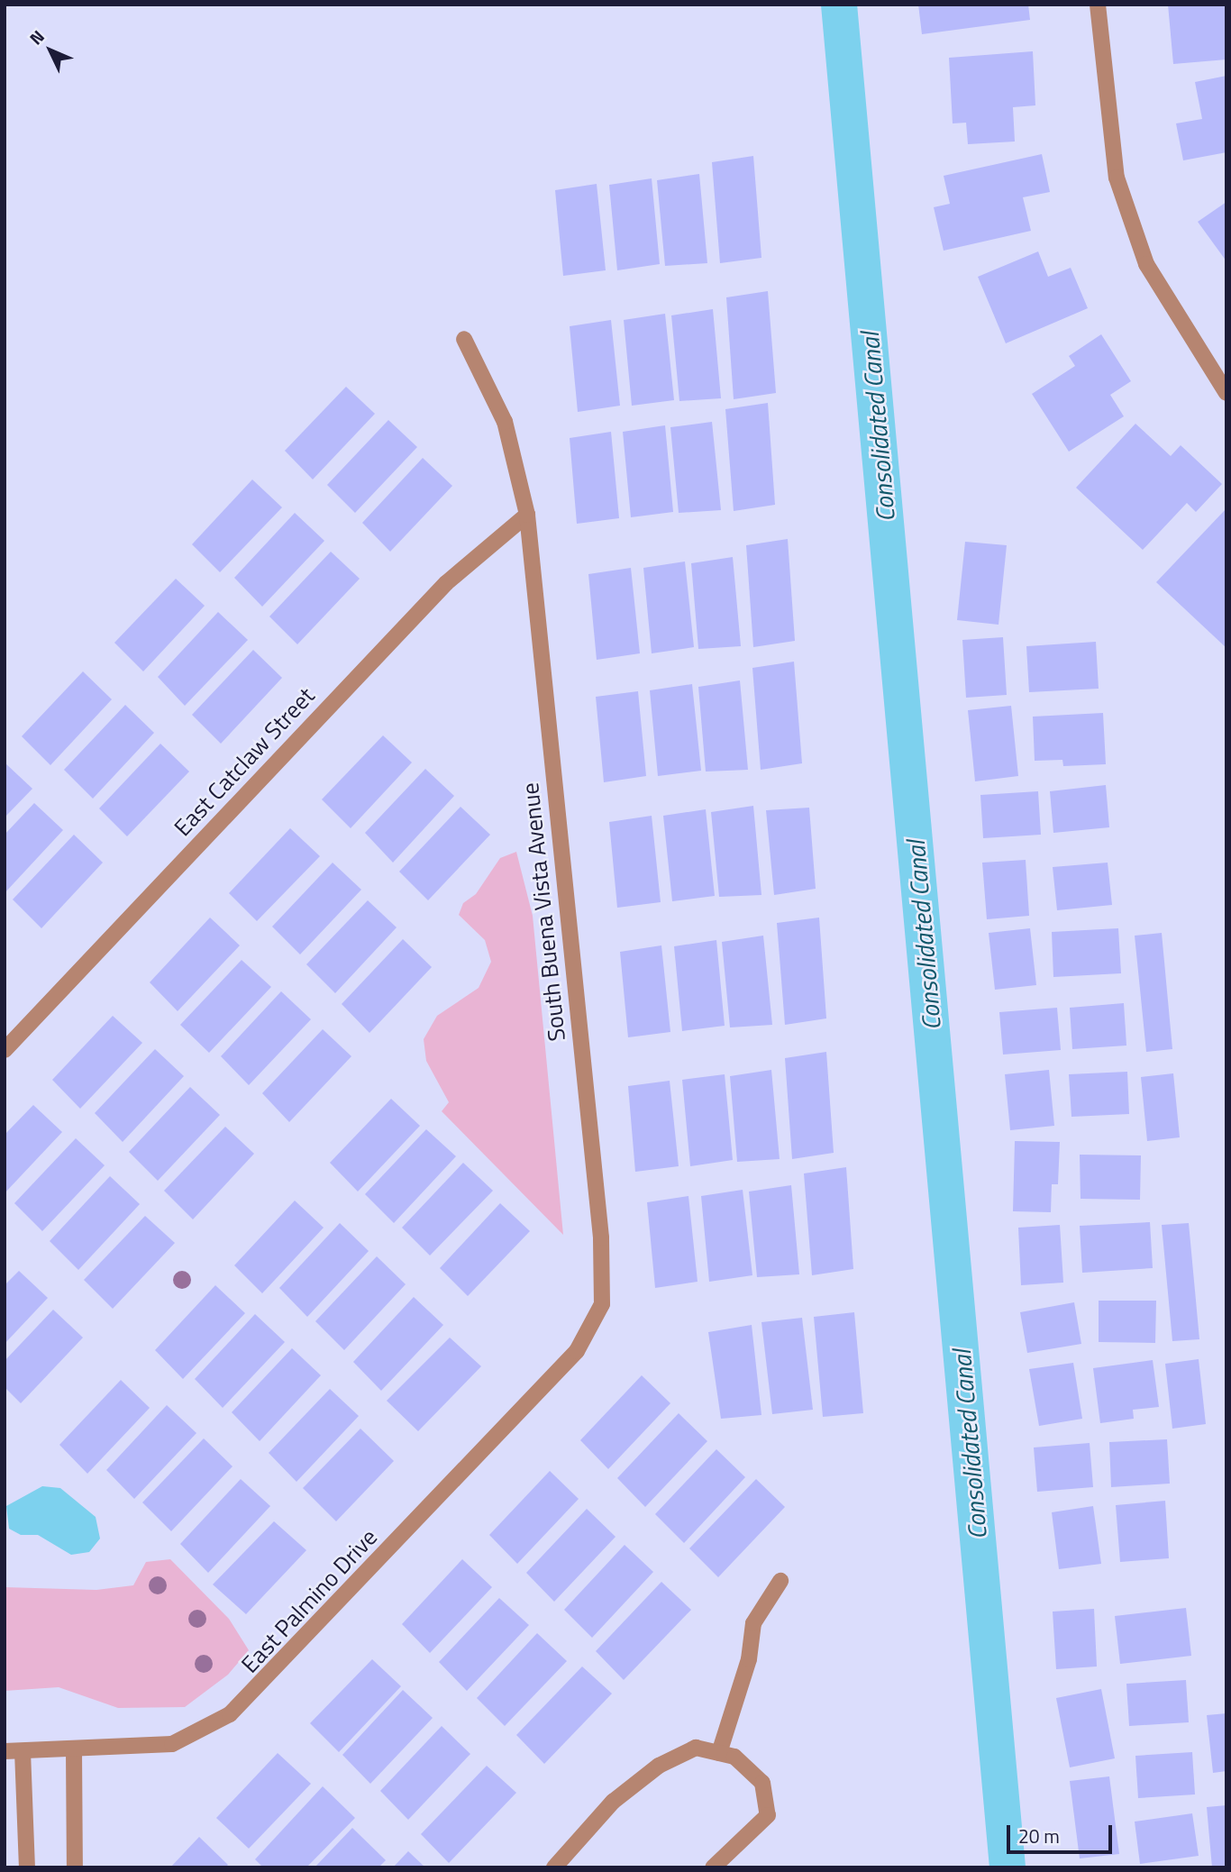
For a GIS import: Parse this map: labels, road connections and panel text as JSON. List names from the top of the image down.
{
  "streets": {
    "street": ["East Catclaw Street", "South Buena Vista Avenue", "East Palmino Drive"]
  },
  "crossings": [
    ["East Catclaw Street", "South Buena Vista Avenue"],
    ["South Buena Vista Avenue", "East Palmino Drive"]
  ],
  "water": ["Consolidated Canal"],
  "scale_bar": "20 m",
  "north": "top left"
}
